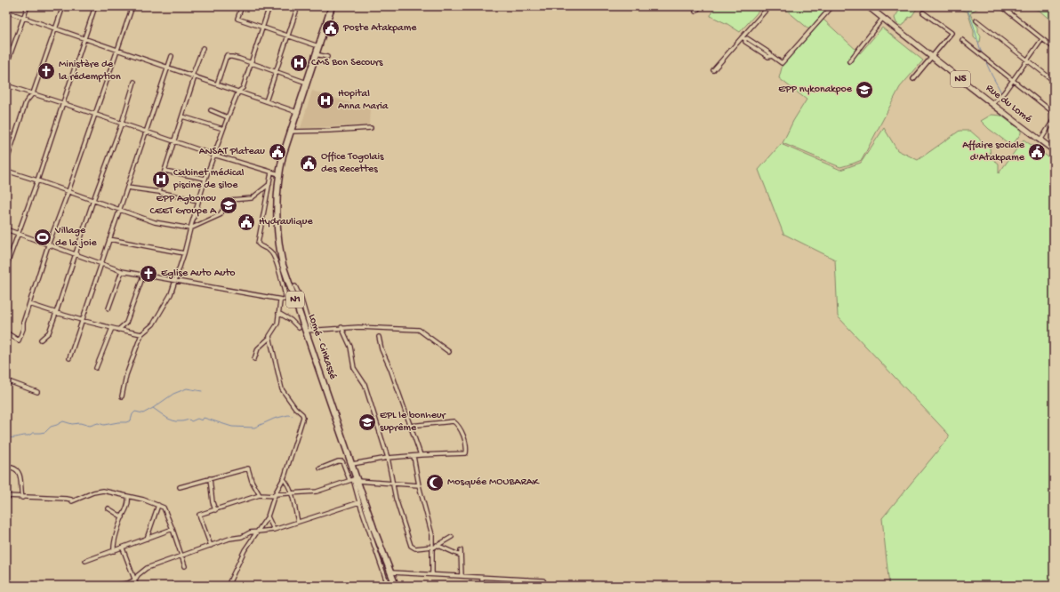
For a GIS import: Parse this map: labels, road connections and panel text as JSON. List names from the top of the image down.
{
  "streets": {
    "highway": ["N1", "Lomé - Cinkassé"],
    "main road": ["N5", "Rue du Lomé"]
  },
  "places": {
    "public building": [
      "Poste Atakpame",
      "ANSAT Plateau",
      "Affaire sociale d'Atakpame",
      "Office Togolais des Recettes",
      "Hydraulique"
    ],
    "hospital": ["CMS Bon Secours", "Hopital Anna Maria", "Cabinet médical piscine de siloe"],
    "church": ["Ministère de la rédemption", "Eglise Auto Auto"],
    "school or university": ["EPP nykonakpoe", "EPP Agbonou CEET Groupe A", "EPL le bonheur suprême"],
    "sports": ["Village de la joie"],
    "mosque": ["Mosquée MOUBARAK"]
  }
}
